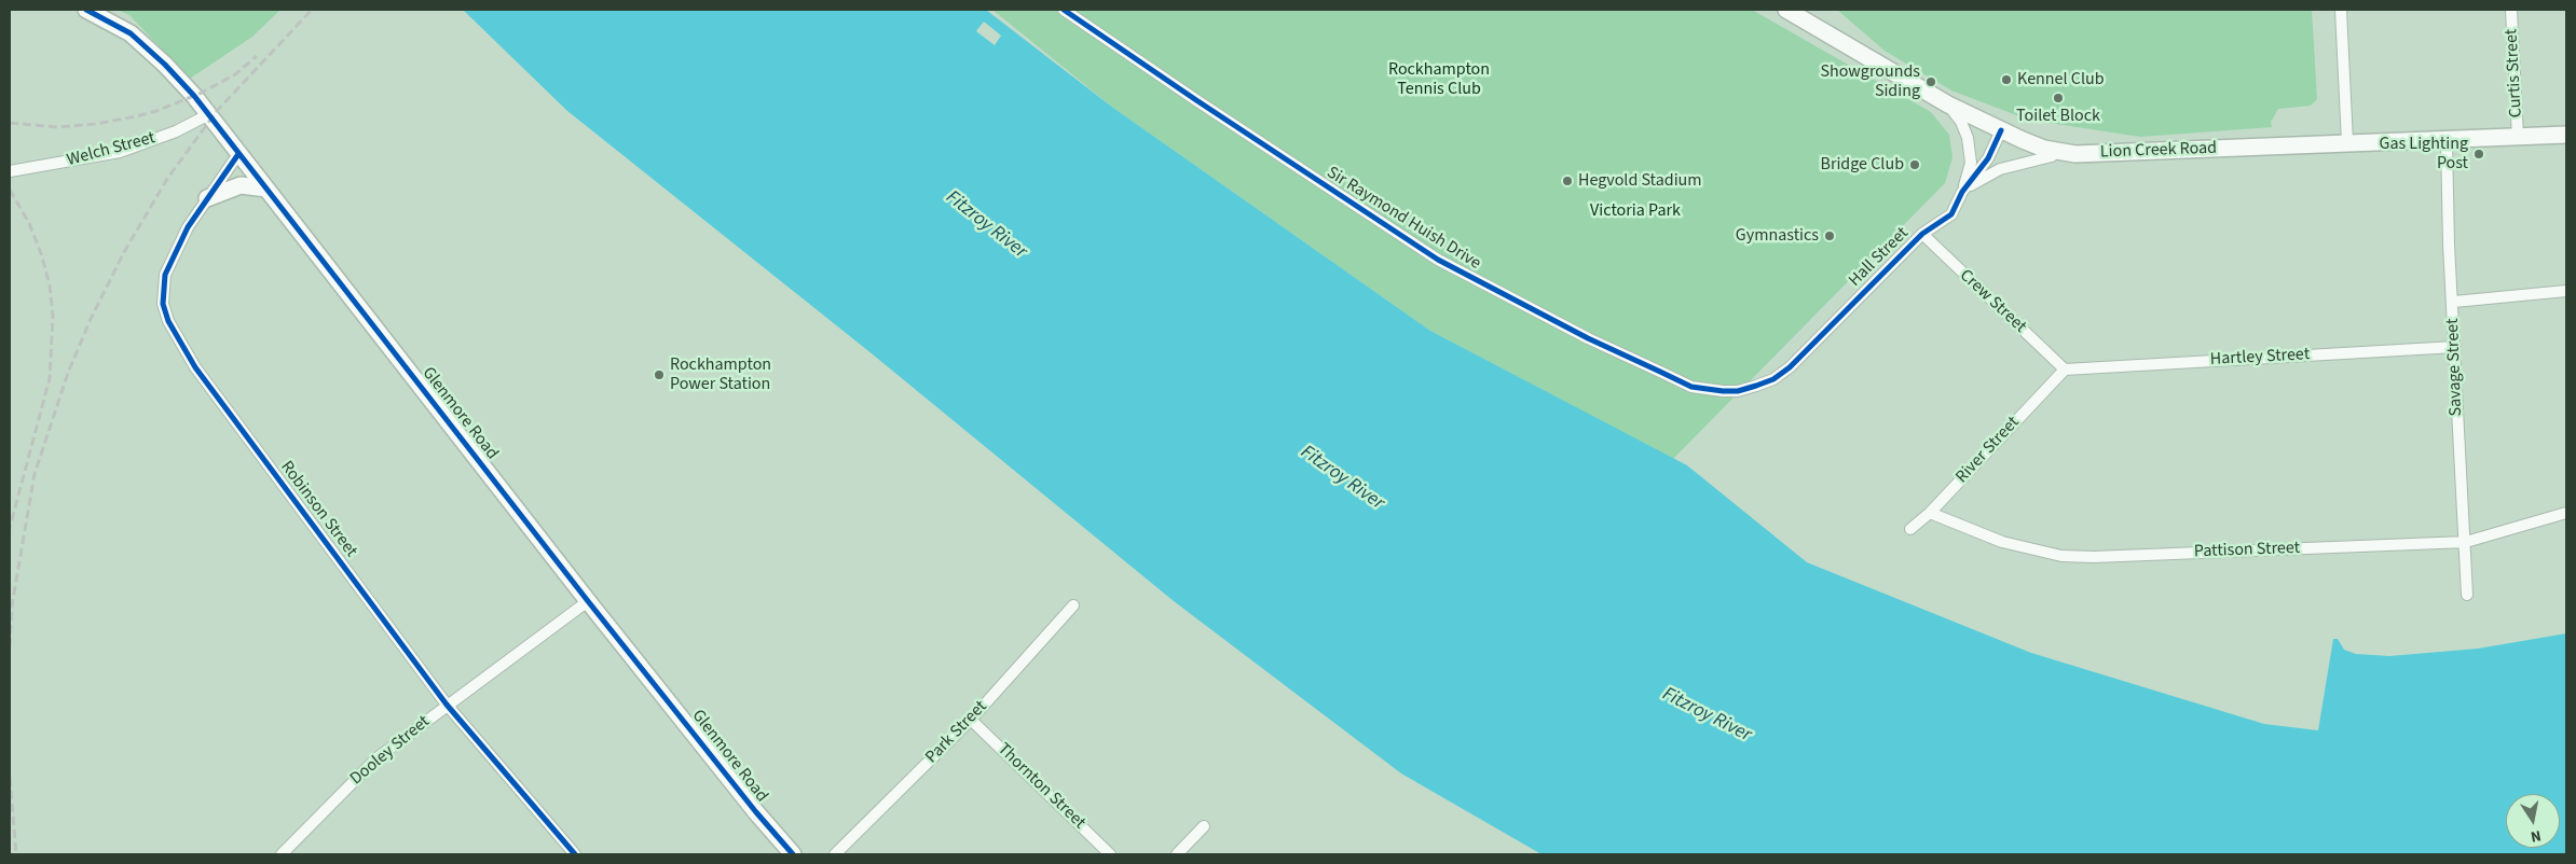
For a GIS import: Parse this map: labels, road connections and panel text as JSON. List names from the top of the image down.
{
  "streets": {
    "street": [
      "Curtis Street",
      "Welch Street",
      "Lion Creek Road",
      "Sir Raymond Huish Drive",
      "Hall Street",
      "Crew Street",
      "Hartley Street",
      "Savage Street",
      "Glenmore Road",
      "River Street",
      "Robinson Street",
      "Pattison Street",
      "Park Street",
      "Dooley Street",
      "Thornton Street"
    ]
  },
  "crossings": [
    ["Curtis Street", "Lion Creek Road"],
    ["Welch Street", "Glenmore Road"],
    ["Lion Creek Road", "Hall Street"],
    ["Lion Creek Road", "Savage Street"],
    ["Sir Raymond Huish Drive", "Hall Street"],
    ["Hall Street", "Crew Street"],
    ["Crew Street", "Hartley Street"],
    ["Crew Street", "River Street"],
    ["Hartley Street", "Savage Street"],
    ["Hartley Street", "River Street"],
    ["Savage Street", "Pattison Street"],
    ["Glenmore Road", "Robinson Street"],
    ["Glenmore Road", "Dooley Street"],
    ["River Street", "Pattison Street"],
    ["Robinson Street", "Dooley Street"],
    ["Park Street", "Thornton Street"]
  ],
  "water": ["Fitzroy River"],
  "parks": ["Rockhampton Tennis Club", "Victoria Park"],
  "places": [
    "Kennel Club",
    "Showgrounds Siding",
    "Toilet Block",
    "Gas Lighting Post",
    "Bridge Club",
    "Hegvold Stadium",
    "Gymnastics",
    "Rockhampton Power Station"
  ],
  "north": "bottom"
}
